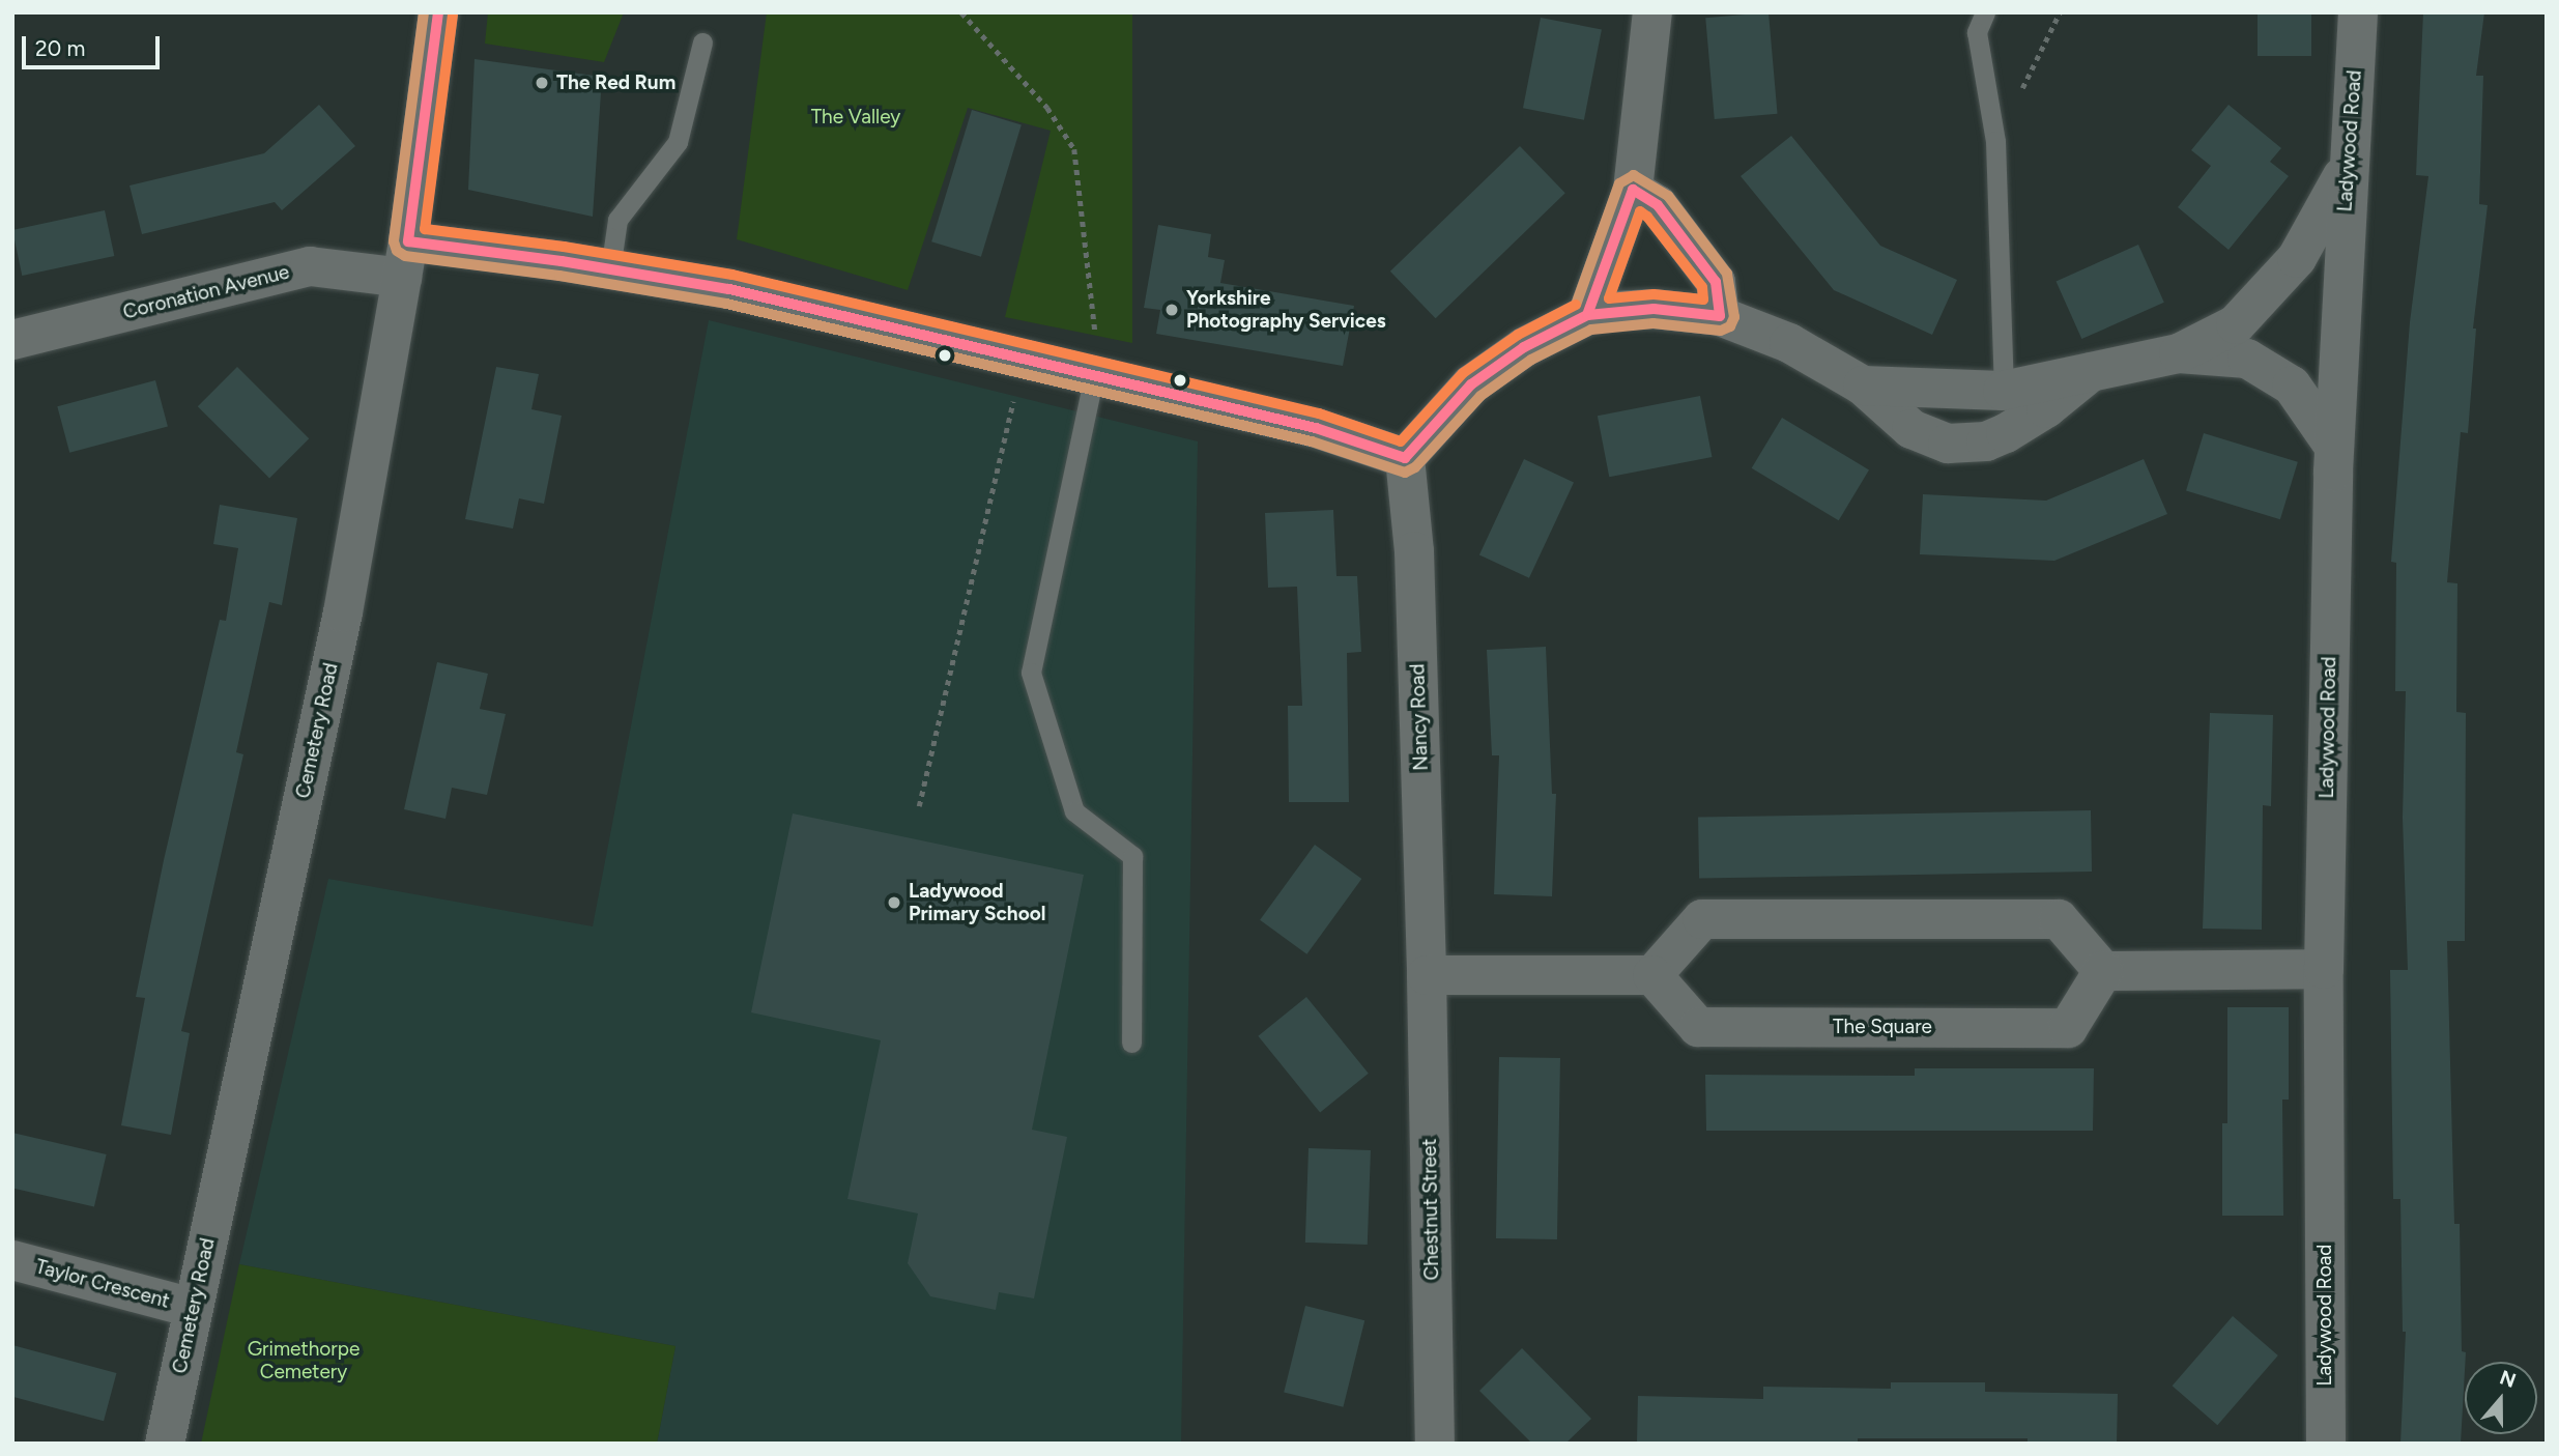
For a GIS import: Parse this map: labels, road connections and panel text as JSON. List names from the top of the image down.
{
  "streets": {
    "street": [
      "Ladywood Road",
      "Coronation Avenue",
      "Nancy Road",
      "Cemetery Road",
      "The Square",
      "Chestnut Street",
      "Taylor Crescent"
    ]
  },
  "crossings": [
    ["Coronation Avenue", "Cemetery Road"],
    ["Nancy Road", "Chestnut Street"],
    ["Cemetery Road", "Taylor Crescent"]
  ],
  "parks": ["The Valley", "Grimethorpe Cemetery"],
  "places": ["The Red Rum", "Yorkshire Photography Services", "Ladywood Primary School"],
  "scale_bar": "20 m",
  "north": "top"
}
